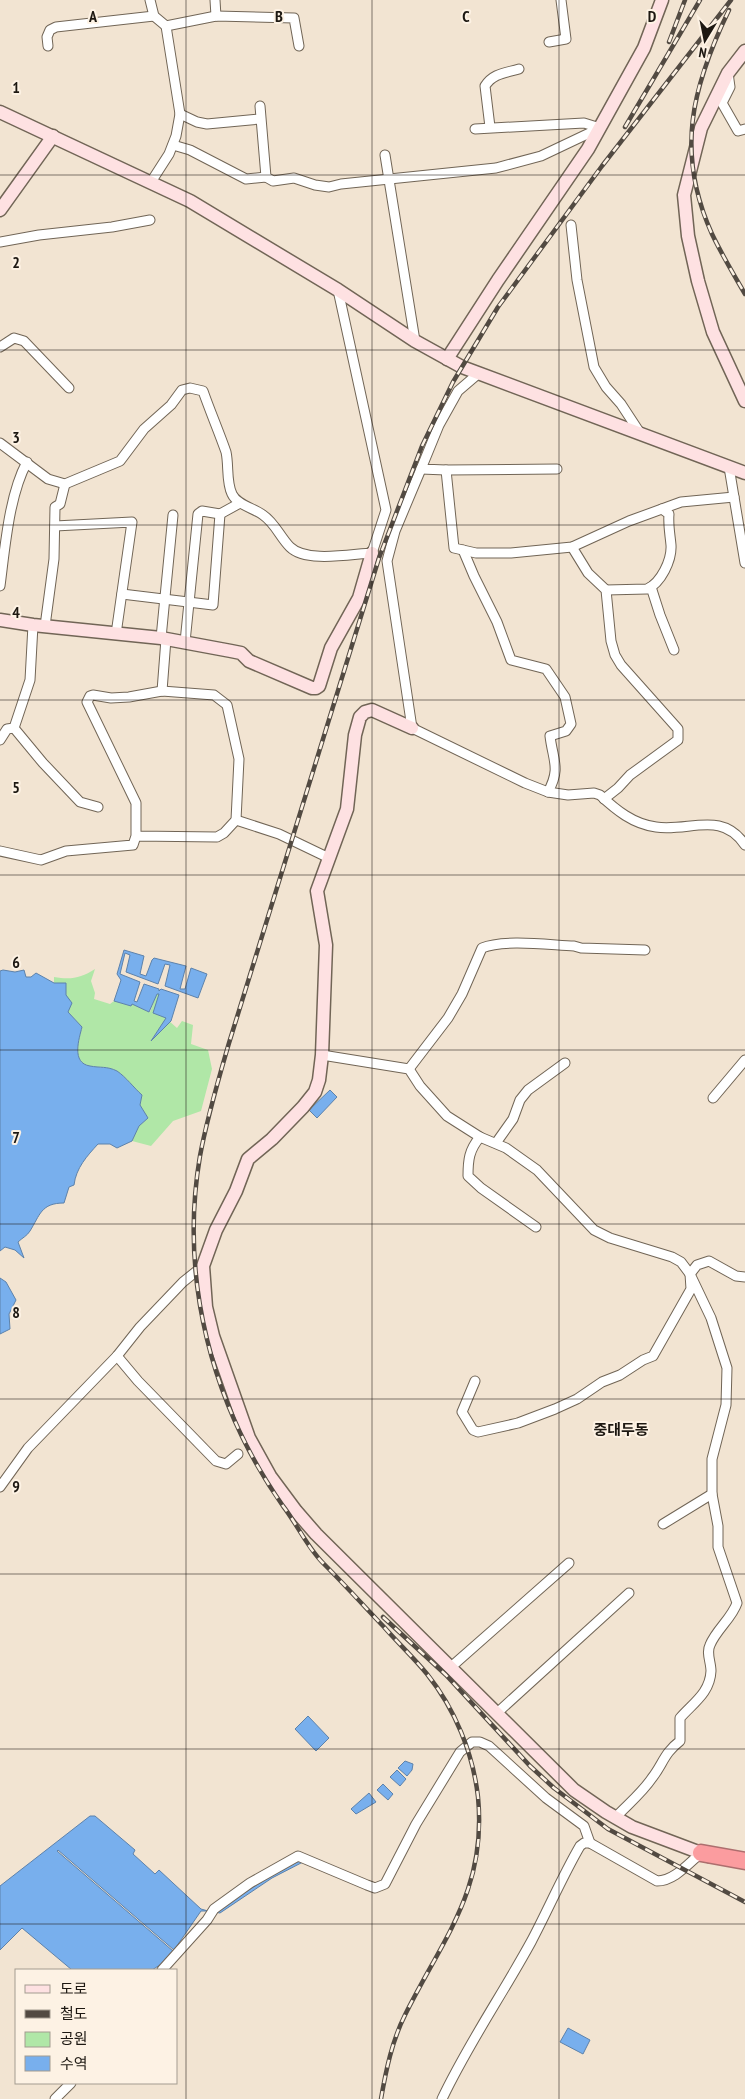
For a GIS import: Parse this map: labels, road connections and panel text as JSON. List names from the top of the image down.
{
  "districts": ["중대두동"],
  "legend": [
    "도로",
    "철도",
    "공원",
    "수역"
  ],
  "north": "bottom",
  "grid": {
    "columns": [
      "A",
      "B",
      "C",
      "D"
    ],
    "rows": [
      "1",
      "2",
      "3",
      "4",
      "5",
      "6",
      "7",
      "8",
      "9"
    ]
  }
}
